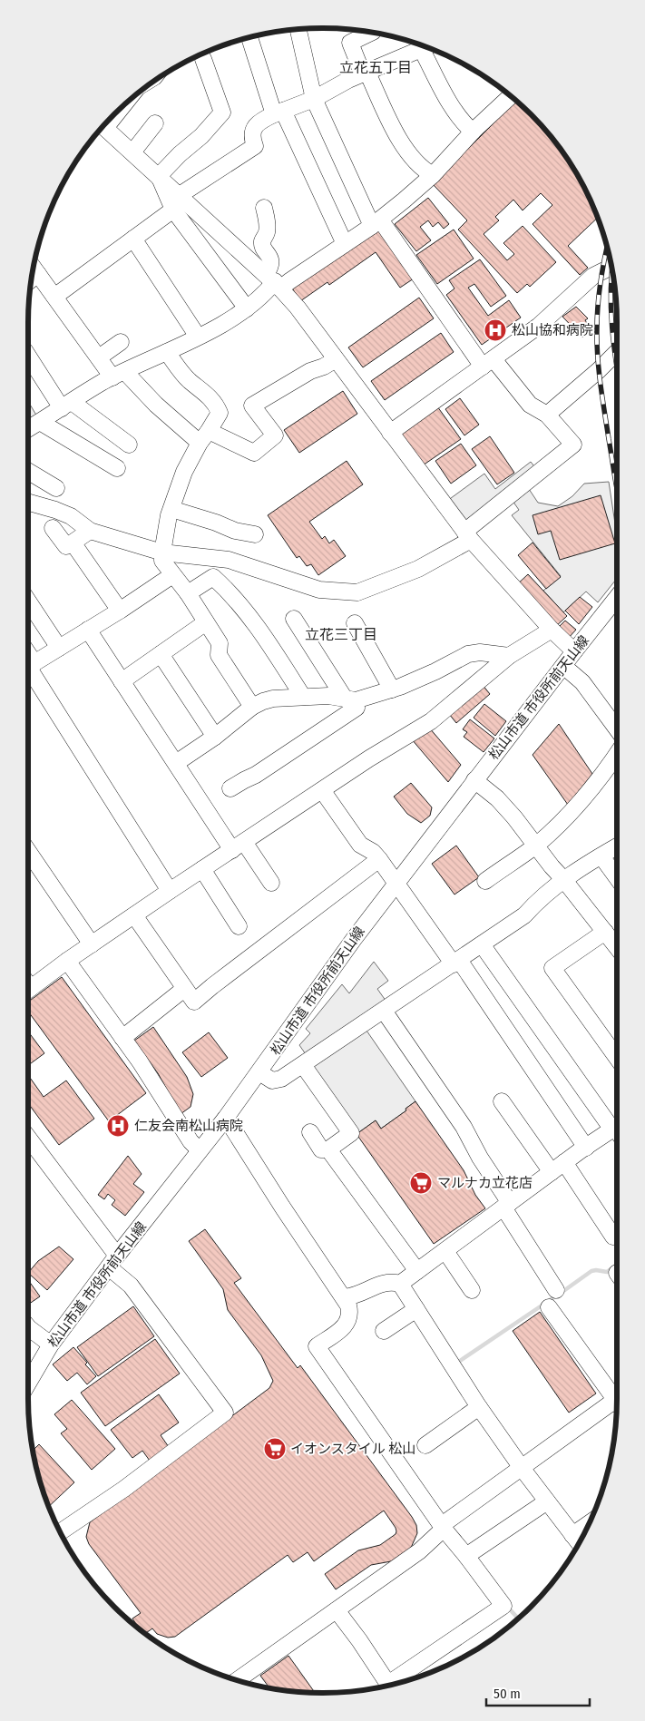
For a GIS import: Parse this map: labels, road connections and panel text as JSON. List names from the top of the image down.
{
  "streets": {
    "street": ["松山市道 市役所前天山線"]
  },
  "districts": ["立花五丁目", "立花三丁目"],
  "places": {
    "hospital": ["松山協和病院", "仁友会南松山病院"],
    "supermarket": ["マルナカ立花店", "イオンスタイル 松山"]
  },
  "scale_bar": "50 m"
}
